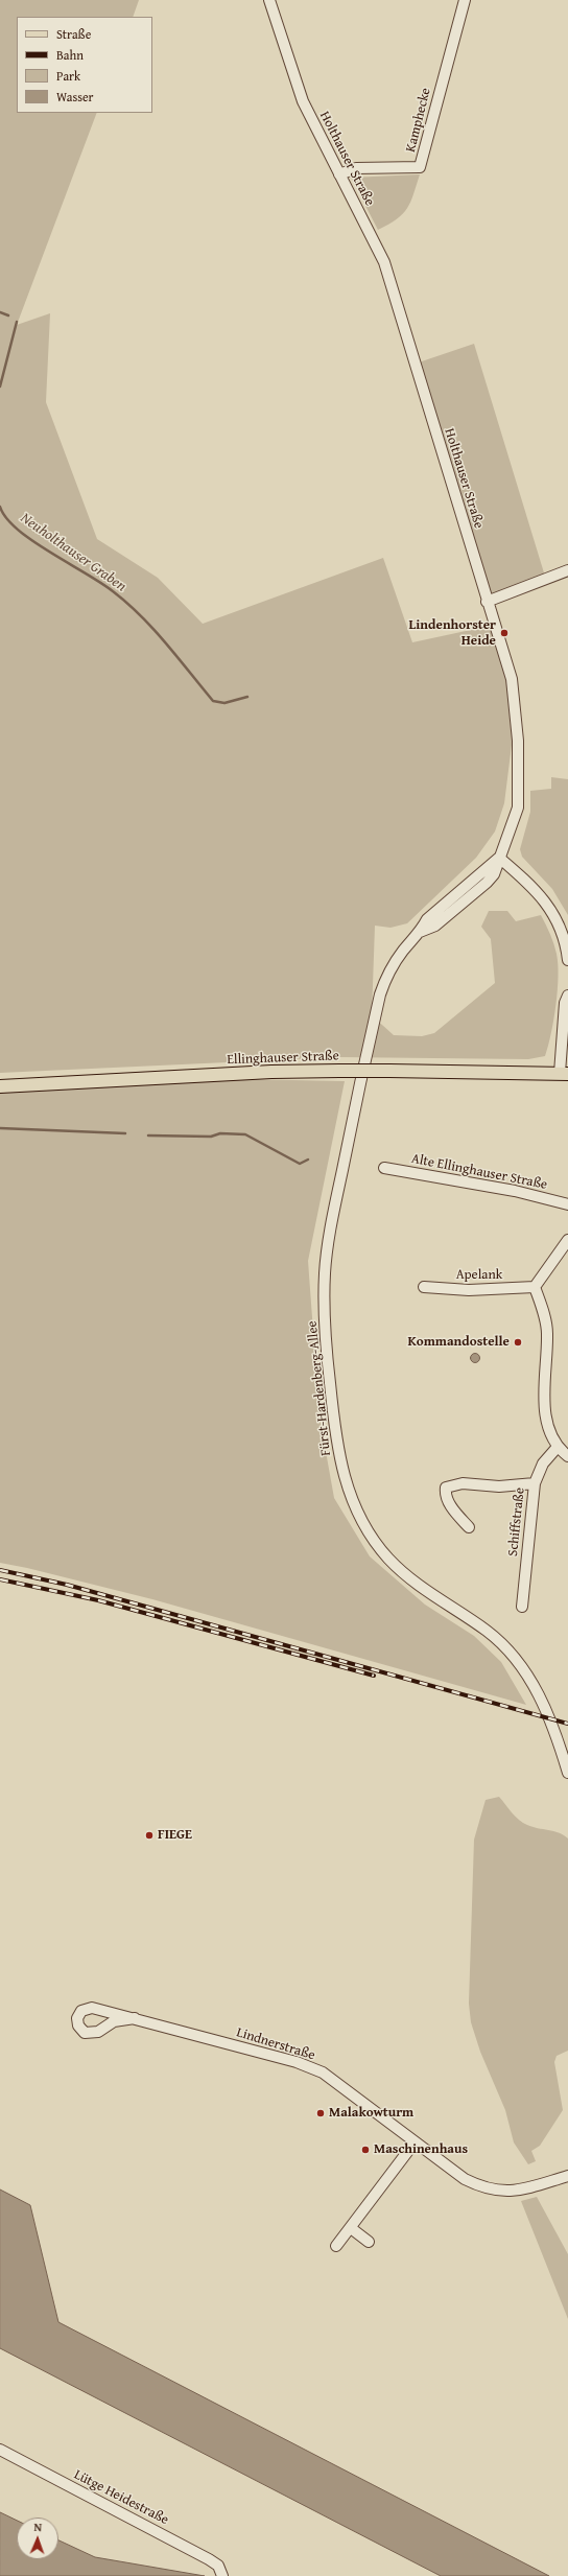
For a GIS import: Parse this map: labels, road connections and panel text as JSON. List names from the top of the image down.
{
  "streets": {
    "main road": ["Ellinghauser Straße"],
    "street": [
      "Kamphecke",
      "Holthauser Straße",
      "Alte Ellinghauser Straße",
      "Apelank",
      "Fürst-Hardenberg-Allee",
      "Schiffstraße",
      "Lindnerstraße",
      "Lütge Heidestraße"
    ]
  },
  "crossings": [
    ["Kamphecke", "Holthauser Straße"],
    ["Holthauser Straße", "Fürst-Hardenberg-Allee"]
  ],
  "water": ["Neuholthauser Graben"],
  "places": [
    "Lindenhorster Heide",
    "Kommandostelle",
    "FIEGE",
    "Malakowturm",
    "Maschinenhaus"
  ],
  "legend": [
    "Straße",
    "Bahn",
    "Park",
    "Wasser"
  ],
  "north": "top"
}
